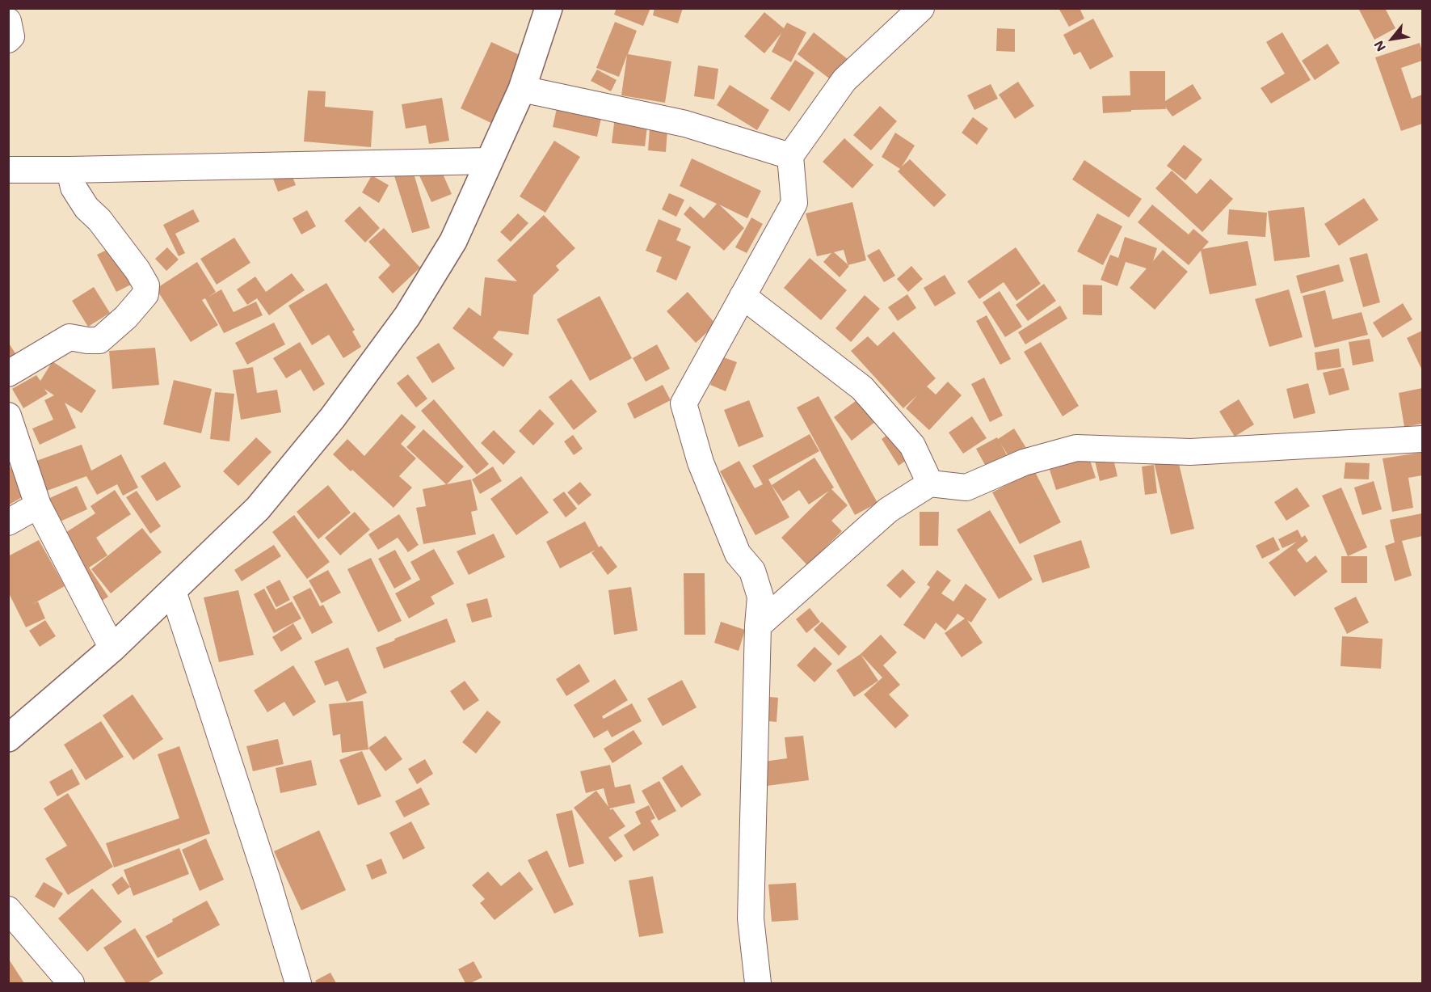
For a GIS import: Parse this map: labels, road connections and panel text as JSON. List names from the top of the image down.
{
  "north": "bottom left"
}
